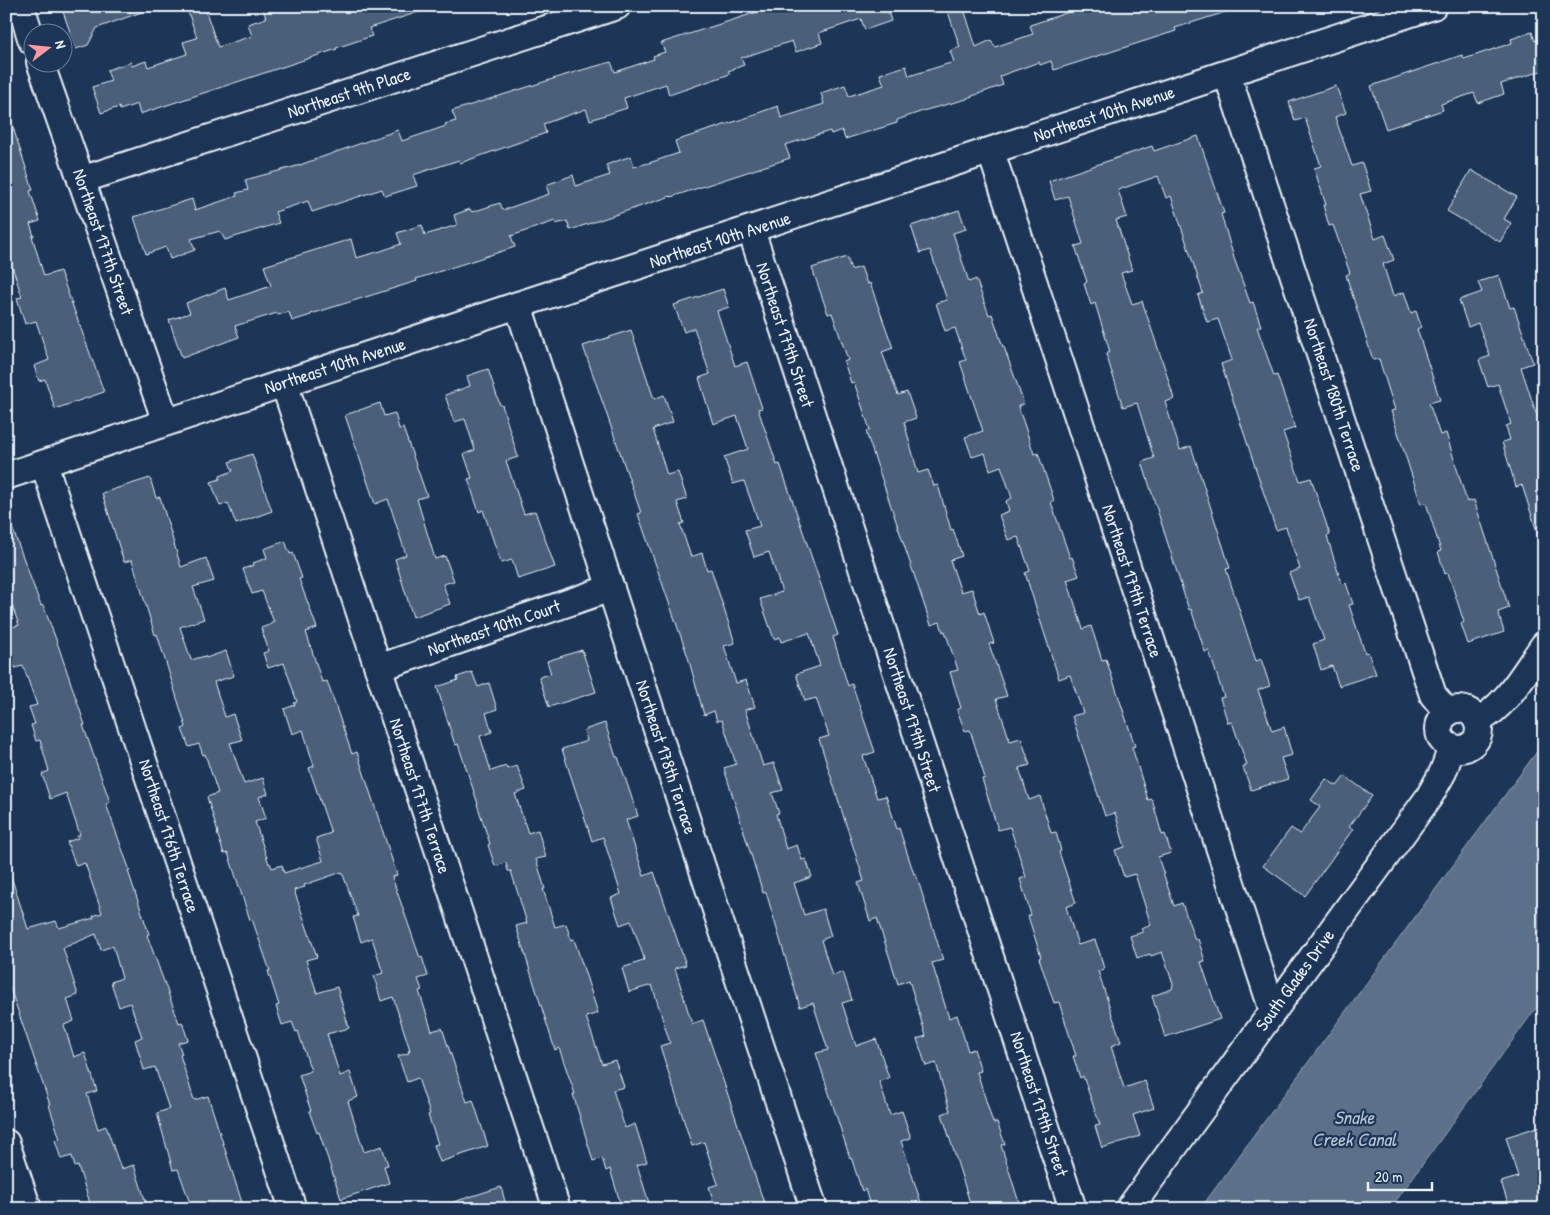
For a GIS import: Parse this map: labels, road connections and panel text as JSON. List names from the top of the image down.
{
  "streets": {
    "street": [
      "Northeast 9th Place",
      "Northeast 10th Avenue",
      "Northeast 177th Street",
      "Northeast 179th Street",
      "Northeast 180th Terrace",
      "Northeast 179th Terrace",
      "Northeast 10th Court",
      "Northeast 178th Terrace",
      "Northeast 177th Terrace",
      "Northeast 176th Terrace",
      "South Glades Drive"
    ]
  },
  "crossings": [
    ["Northeast 9th Place", "Northeast 177th Street"],
    ["Northeast 10th Avenue", "Northeast 177th Street"],
    ["Northeast 10th Avenue", "Northeast 179th Street"],
    ["Northeast 10th Avenue", "Northeast 180th Terrace"],
    ["Northeast 10th Avenue", "Northeast 179th Terrace"],
    ["Northeast 10th Avenue", "Northeast 178th Terrace"],
    ["Northeast 10th Avenue", "Northeast 177th Terrace"],
    ["Northeast 10th Avenue", "Northeast 176th Terrace"],
    ["Northeast 180th Terrace", "South Glades Drive"],
    ["Northeast 179th Terrace", "South Glades Drive"],
    ["Northeast 10th Court", "Northeast 178th Terrace"],
    ["Northeast 10th Court", "Northeast 177th Terrace"]
  ],
  "water": ["Snake Creek Canal"],
  "scale_bar": "20 m",
  "north": "right"
}
